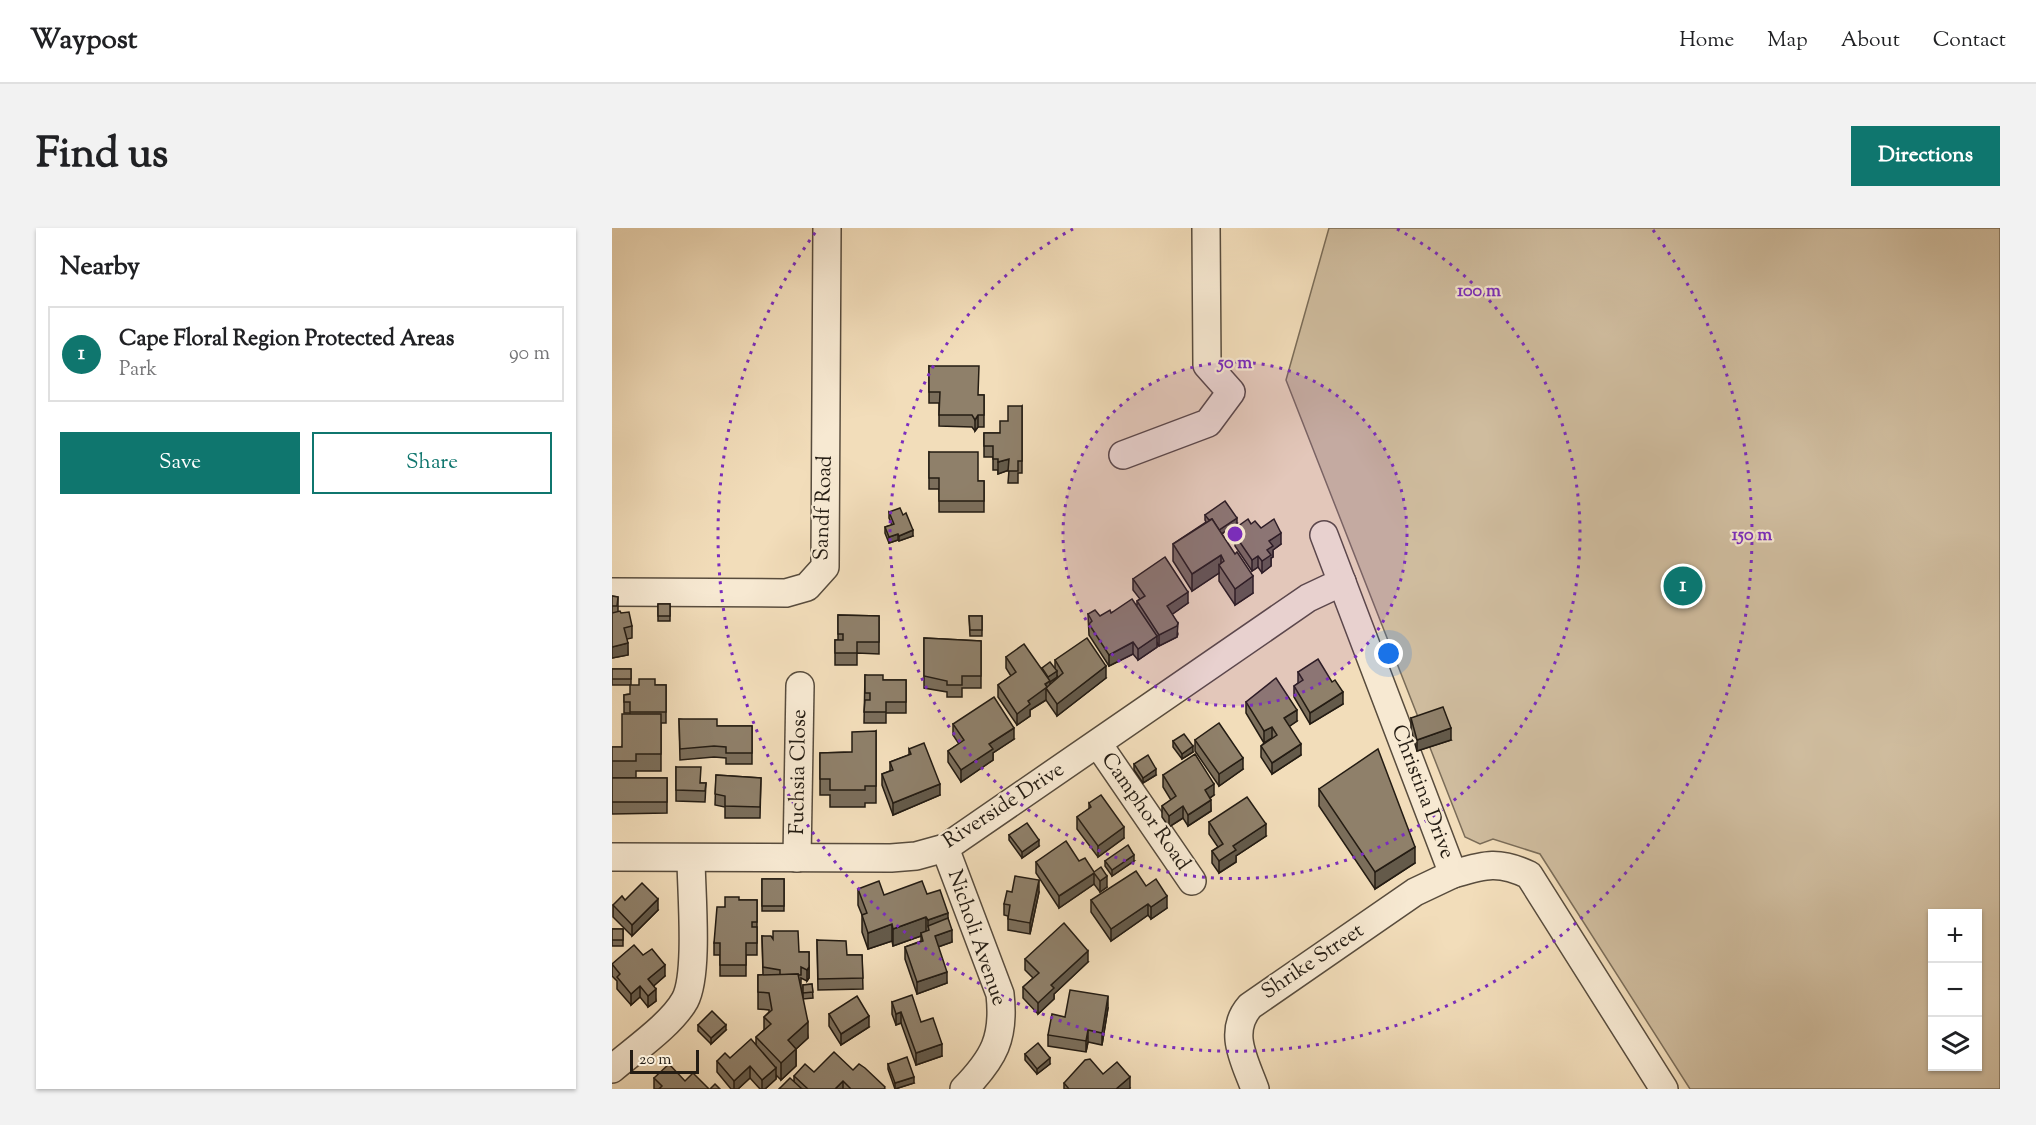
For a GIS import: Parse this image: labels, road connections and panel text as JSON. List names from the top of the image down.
{
  "streets": {
    "street": [
      "Sandf Road",
      "Fuchsia Close",
      "Christina Drive",
      "Riverside Drive",
      "Camphor Road",
      "Nicholi Avenue",
      "Shrike Street"
    ]
  },
  "crossings": [
    ["Fuchsia Close", "Riverside Drive"],
    ["Christina Drive", "Riverside Drive"],
    ["Christina Drive", "Shrike Street"],
    ["Riverside Drive", "Camphor Road"],
    ["Riverside Drive", "Nicholi Avenue"]
  ],
  "scale_bar": "20 m",
  "page": {
    "header": "Waypost",
    "nav": [
      "Home",
      "Map",
      "About",
      "Contact"
    ],
    "title": "Find us",
    "buttons": [
      "Directions",
      ["Save", "Share"]
    ],
    "heading": "Nearby",
    "list": [
      {
        "mark": "1",
        "name": "Cape Floral Region Protected Areas",
        "note": "Park",
        "value": "90 m"
      }
    ],
    "pins": "1",
    "map_buttons": ["+", "−"],
    "scale": "20 m"
  },
  "rings": ["100 m", "50 m", "150 m"]
}
